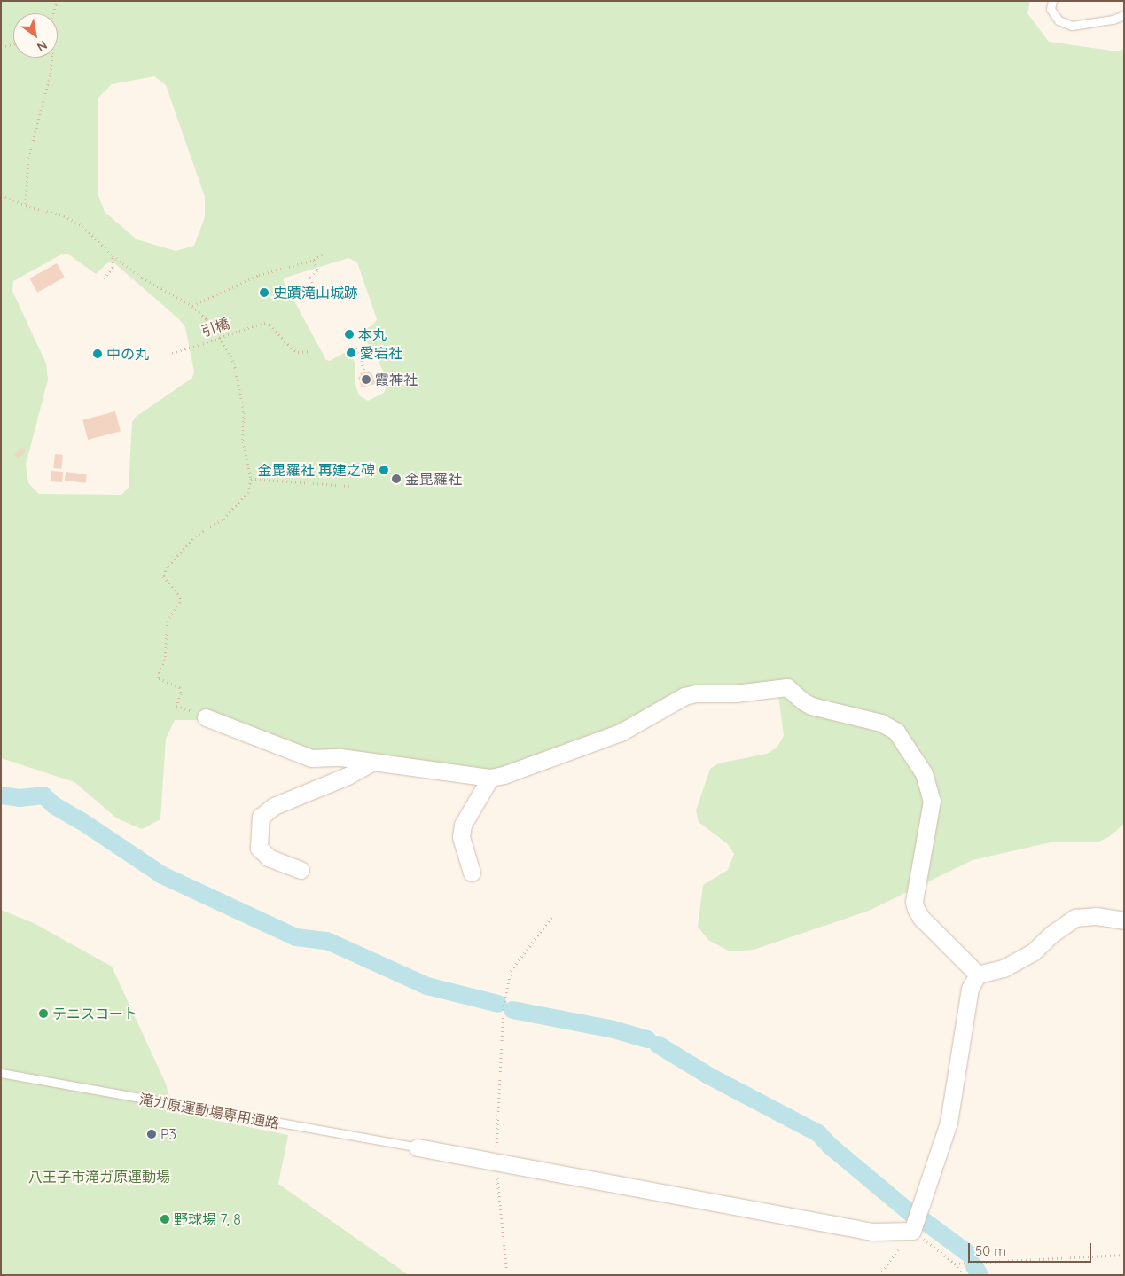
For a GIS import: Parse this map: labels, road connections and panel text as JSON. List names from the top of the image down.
{
  "streets": {
    "lane": ["滝ガ原運動場専用通路"],
    "path": ["引橋"]
  },
  "parks": ["八王子市滝ガ原運動場"],
  "places": [
    "史蹟滝山城跡",
    "本丸",
    "愛宕社",
    "中の丸",
    "霞神社",
    "金毘羅社 再建之碑",
    "金毘羅社",
    "テニスコート",
    "P3",
    "野球場 7, 8"
  ],
  "scale_bar": "50 m",
  "north": "bottom right"
}
